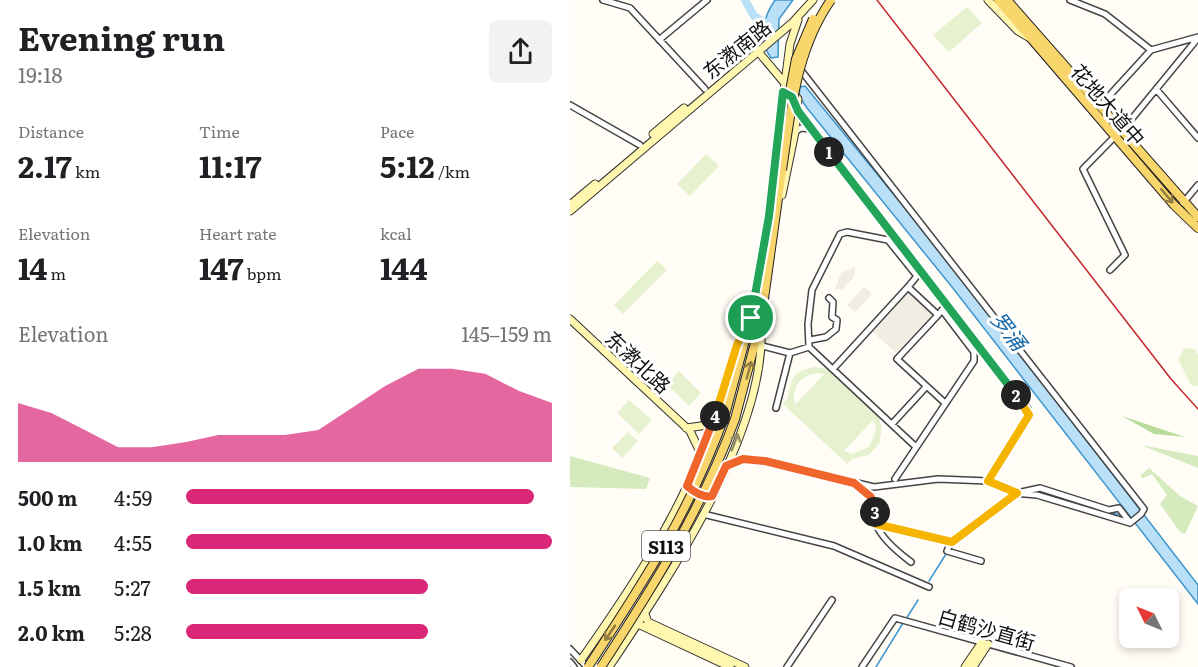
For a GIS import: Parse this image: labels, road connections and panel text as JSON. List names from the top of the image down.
{
  "streets": {
    "main road": ["花地大道中", "S113"],
    "street": ["东漖南路", "东漖北路", "白鹤沙直街"]
  },
  "water": ["罗涌"],
  "north": "top left",
  "page": {
    "heading": ["Evening run", "19:18"],
    "stats": [
      ["Distance", "2.17 km"],
      ["Time", "11:17"],
      ["Pace", "5:12 /km"],
      ["Elevation", "14 m"],
      ["Heart rate", "147 bpm"],
      ["kcal", "144"]
    ],
    "pins": [
      "1",
      "2",
      "4",
      "3"
    ],
    "chart": ["Elevation", "145–159 m"],
    "list": [
      {
        "name": "500 m",
        "note": "4:59"
      },
      {
        "name": "1.0 km",
        "note": "4:55"
      },
      {
        "name": "1.5 km",
        "note": "5:27"
      },
      {
        "name": "2.0 km",
        "note": "5:28"
      }
    ]
  }
}
